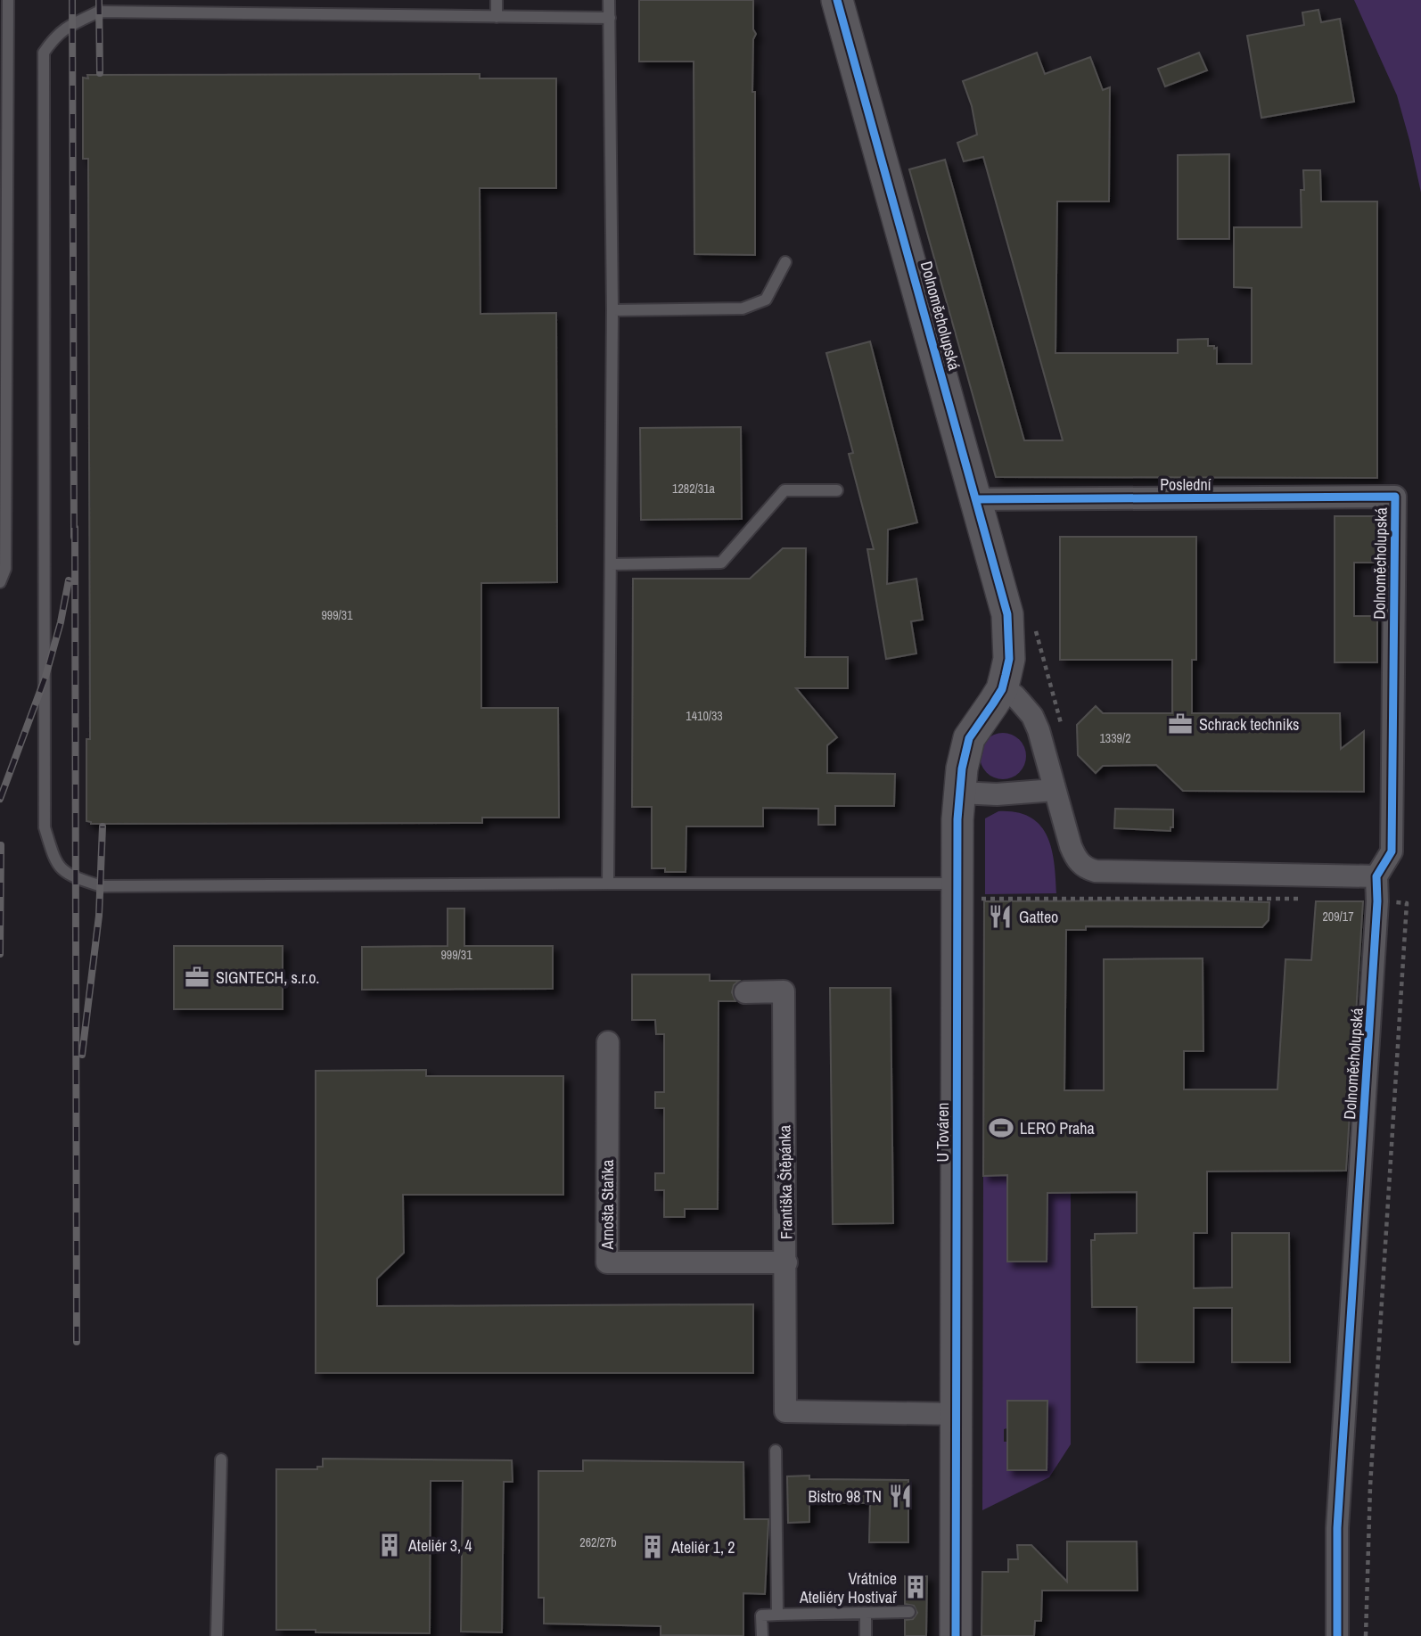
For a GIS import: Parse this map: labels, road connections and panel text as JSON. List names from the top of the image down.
{
  "streets": {
    "street": [
      "Dolnoměcholupská",
      "Poslední",
      "U Továren",
      "Františka Štěpánka",
      "Arnošta Staňka"
    ]
  },
  "crossings": [
    ["Dolnoměcholupská", "Poslední"],
    ["Dolnoměcholupská", "U Továren"],
    ["U Továren", "Františka Štěpánka"],
    ["Františka Štěpánka", "Arnošta Staňka"]
  ],
  "places": {
    "office": ["Schrack techniks", "SIGNTECH, s.r.o."],
    "restaurant": ["Gatteo", "Bistro 98 TN"],
    "sports": ["LERO Praha"],
    "building": ["Ateliér 3, 4", "Ateliér 1, 2", "Vrátnice Ateliéry Hostivař"]
  },
  "house_numbers": [
    "1282/31a",
    "999/31",
    "1410/33",
    "1339/2",
    "209/17",
    "999/31",
    "262/27b"
  ]
}
